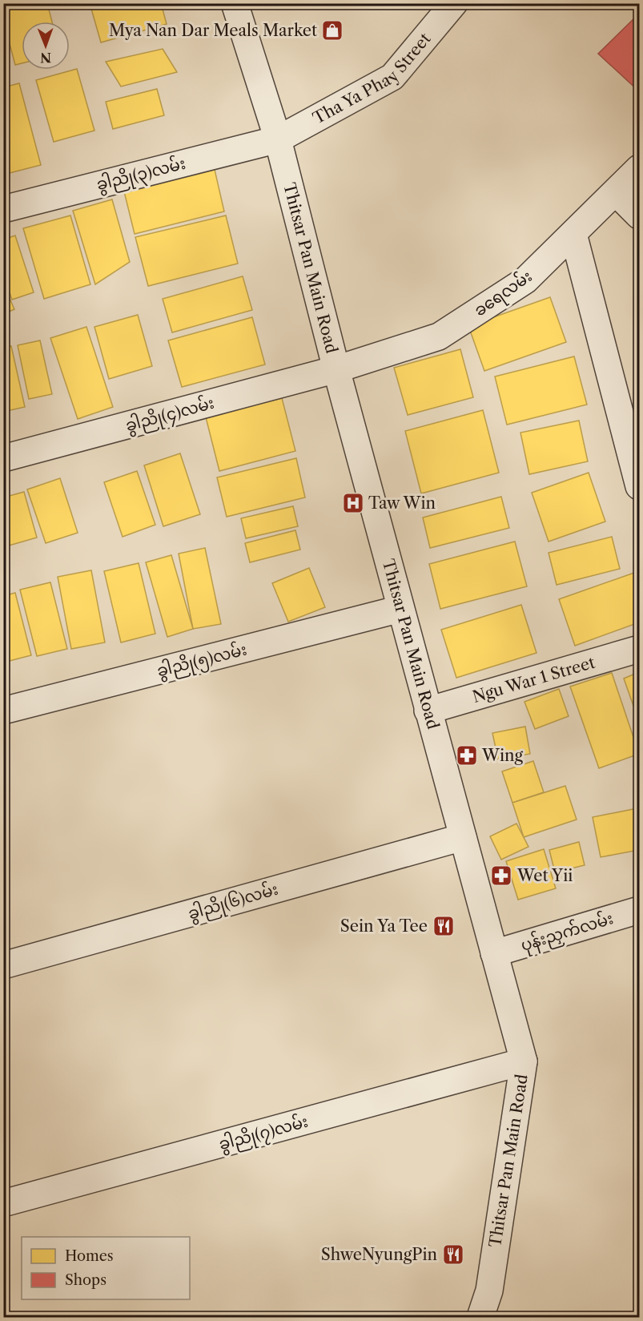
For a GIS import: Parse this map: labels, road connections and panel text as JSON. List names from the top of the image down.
{
  "streets": {
    "street": [
      "Tha Ya Phay Street",
      "ခွါညို(၃)လမ်း",
      "Thitsar Pan Main Road",
      "ခရေလမ်း",
      "ခွါညို(၄)လမ်း",
      "ခွါညို(၅)လမ်း",
      "Ngu War 1 Street",
      "ခွါညို(၆)လမ်း",
      "ပုန်းညှက်လမ်း",
      "ခွါညို(၇)လမ်း"
    ]
  },
  "crossings": [
    ["Tha Ya Phay Street", "ခွါညို(၃)လမ်း"],
    ["Tha Ya Phay Street", "Thitsar Pan Main Road"],
    ["ခွါညို(၃)လမ်း", "Thitsar Pan Main Road"],
    ["Thitsar Pan Main Road", "ခရေလမ်း"],
    ["Thitsar Pan Main Road", "ခွါညို(၄)လမ်း"],
    ["Thitsar Pan Main Road", "ခွါညို(၅)လမ်း"],
    ["Thitsar Pan Main Road", "Ngu War 1 Street"],
    ["Thitsar Pan Main Road", "ခွါညို(၆)လမ်း"],
    ["Thitsar Pan Main Road", "ပုန်းညှက်လမ်း"],
    ["Thitsar Pan Main Road", "ခွါညို(၇)လမ်း"],
    ["ခရေလမ်း", "ခွါညို(၄)လမ်း"]
  ],
  "places": {
    "shop": ["Mya Nan Dar Meals Market"],
    "hospital": ["Taw Win"],
    "pharmacy": ["Wing", "Wet Yii"],
    "restaurant": ["Sein Ya Tee", "ShweNyungPin"]
  },
  "legend": ["Homes", "Shops"],
  "north": "bottom"
}
